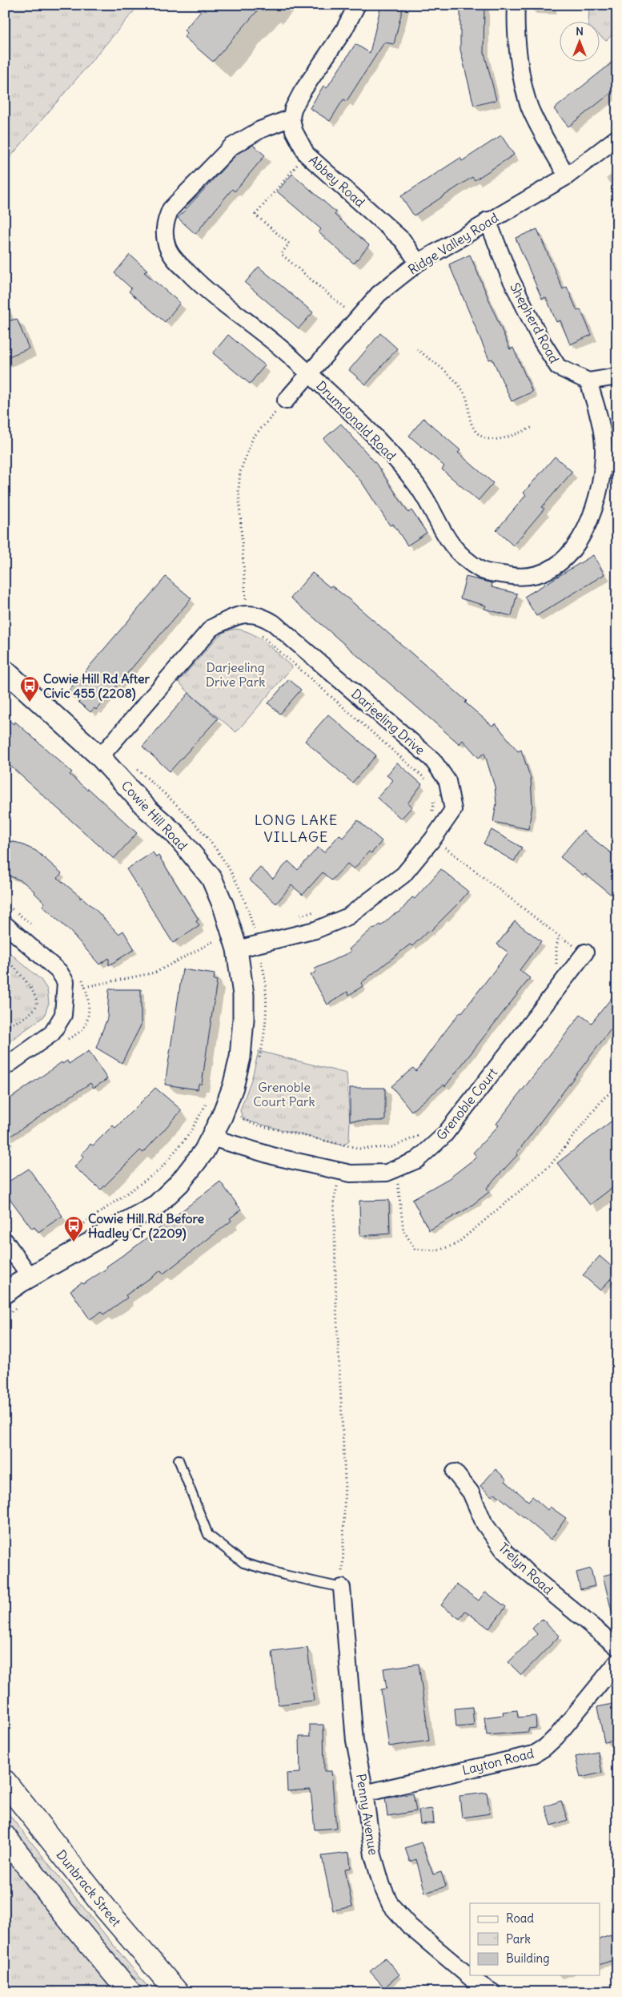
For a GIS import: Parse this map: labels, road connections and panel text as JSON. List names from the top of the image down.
{
  "streets": {
    "main road": ["Dunbrack Street"],
    "street": [
      "Abbey Road",
      "Ridge Valley Road",
      "Shepherd Road",
      "Drumdonald Road",
      "Darjeeling Drive",
      "Cowie Hill Road",
      "Grenoble Court",
      "Trelyn Road",
      "Layton Road",
      "Penny Avenue"
    ]
  },
  "crossings": [
    ["Abbey Road", "Ridge Valley Road"],
    ["Abbey Road", "Drumdonald Road"],
    ["Ridge Valley Road", "Shepherd Road"],
    ["Ridge Valley Road", "Drumdonald Road"],
    ["Shepherd Road", "Drumdonald Road"],
    ["Darjeeling Drive", "Cowie Hill Road"],
    ["Cowie Hill Road", "Grenoble Court"],
    ["Layton Road", "Penny Avenue"]
  ],
  "districts": ["LONG LAKE VILLAGE"],
  "parks": ["Darjeeling Drive Park", "Grenoble Court Park"],
  "places": {
    "bus stop": ["Cowie Hill Rd After Civic 455 (2208)", "Cowie Hill Rd Before Hadley Cr (2209)"]
  },
  "legend": ["Road", "Park", "Building"],
  "north": "top"
}
